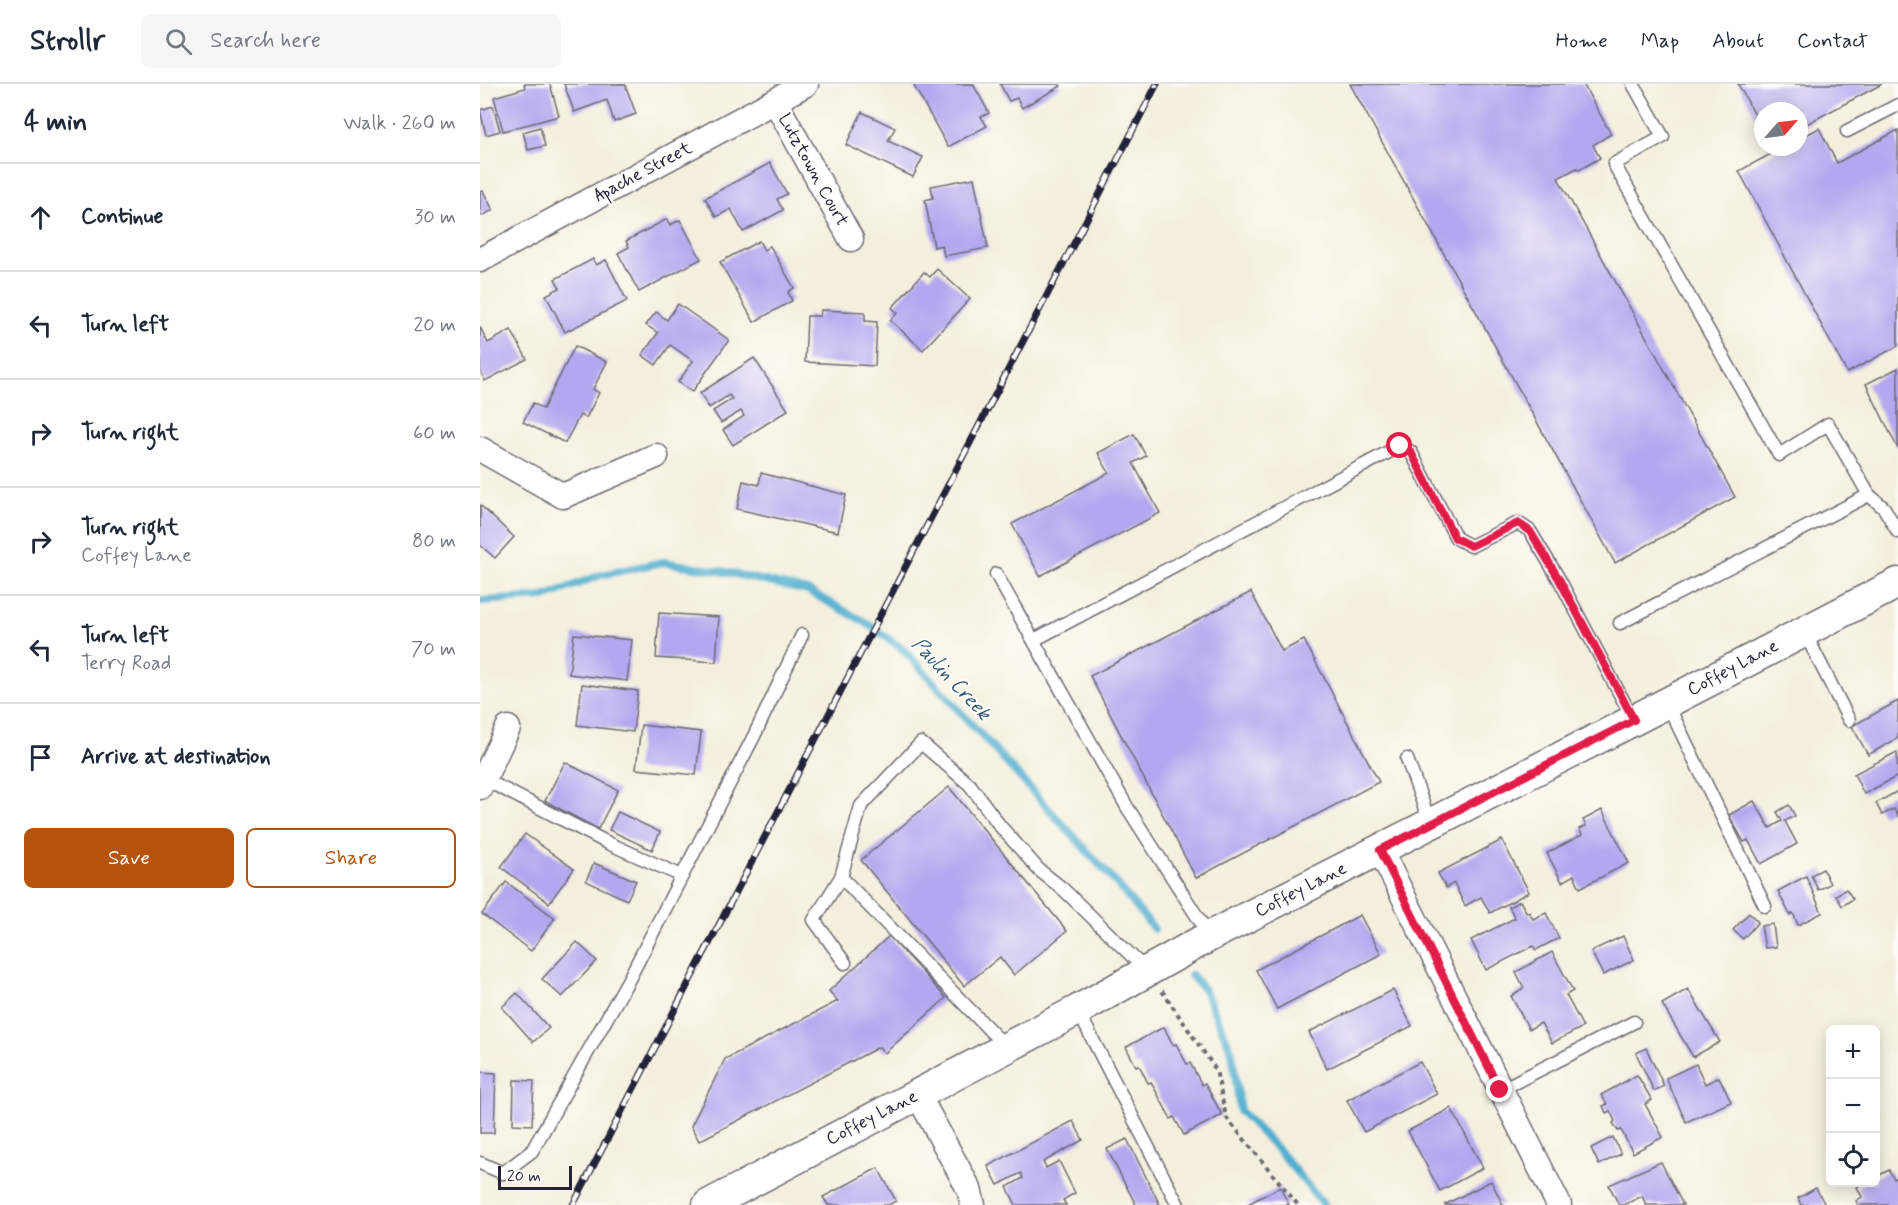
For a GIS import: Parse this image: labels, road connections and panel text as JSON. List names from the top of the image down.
{
  "streets": {
    "street": ["Lutztown Court", "Apache Street", "Coffey Lane"]
  },
  "crossings": [
    ["Lutztown Court", "Apache Street"]
  ],
  "water": ["Paulin Creek"],
  "scale_bar": "20 m",
  "north": "top right",
  "page": {
    "header": "Strollr",
    "search": "Search here",
    "nav": [
      "Home",
      "Map",
      "About",
      "Contact"
    ],
    "heading": ["4 min", "Walk · 260 m"],
    "list": [
      ["Continue", "30 m"],
      ["Turn left", "20 m"],
      ["Turn right", "60 m"],
      ["Turn right", "Coffey Lane", "80 m"],
      ["Turn left", "Terry Road", "70 m"],
      "Arrive at destination"
    ],
    "buttons": ["Save", "Share"],
    "map_buttons": ["+", "−"],
    "scale": "20 m"
  }
}
